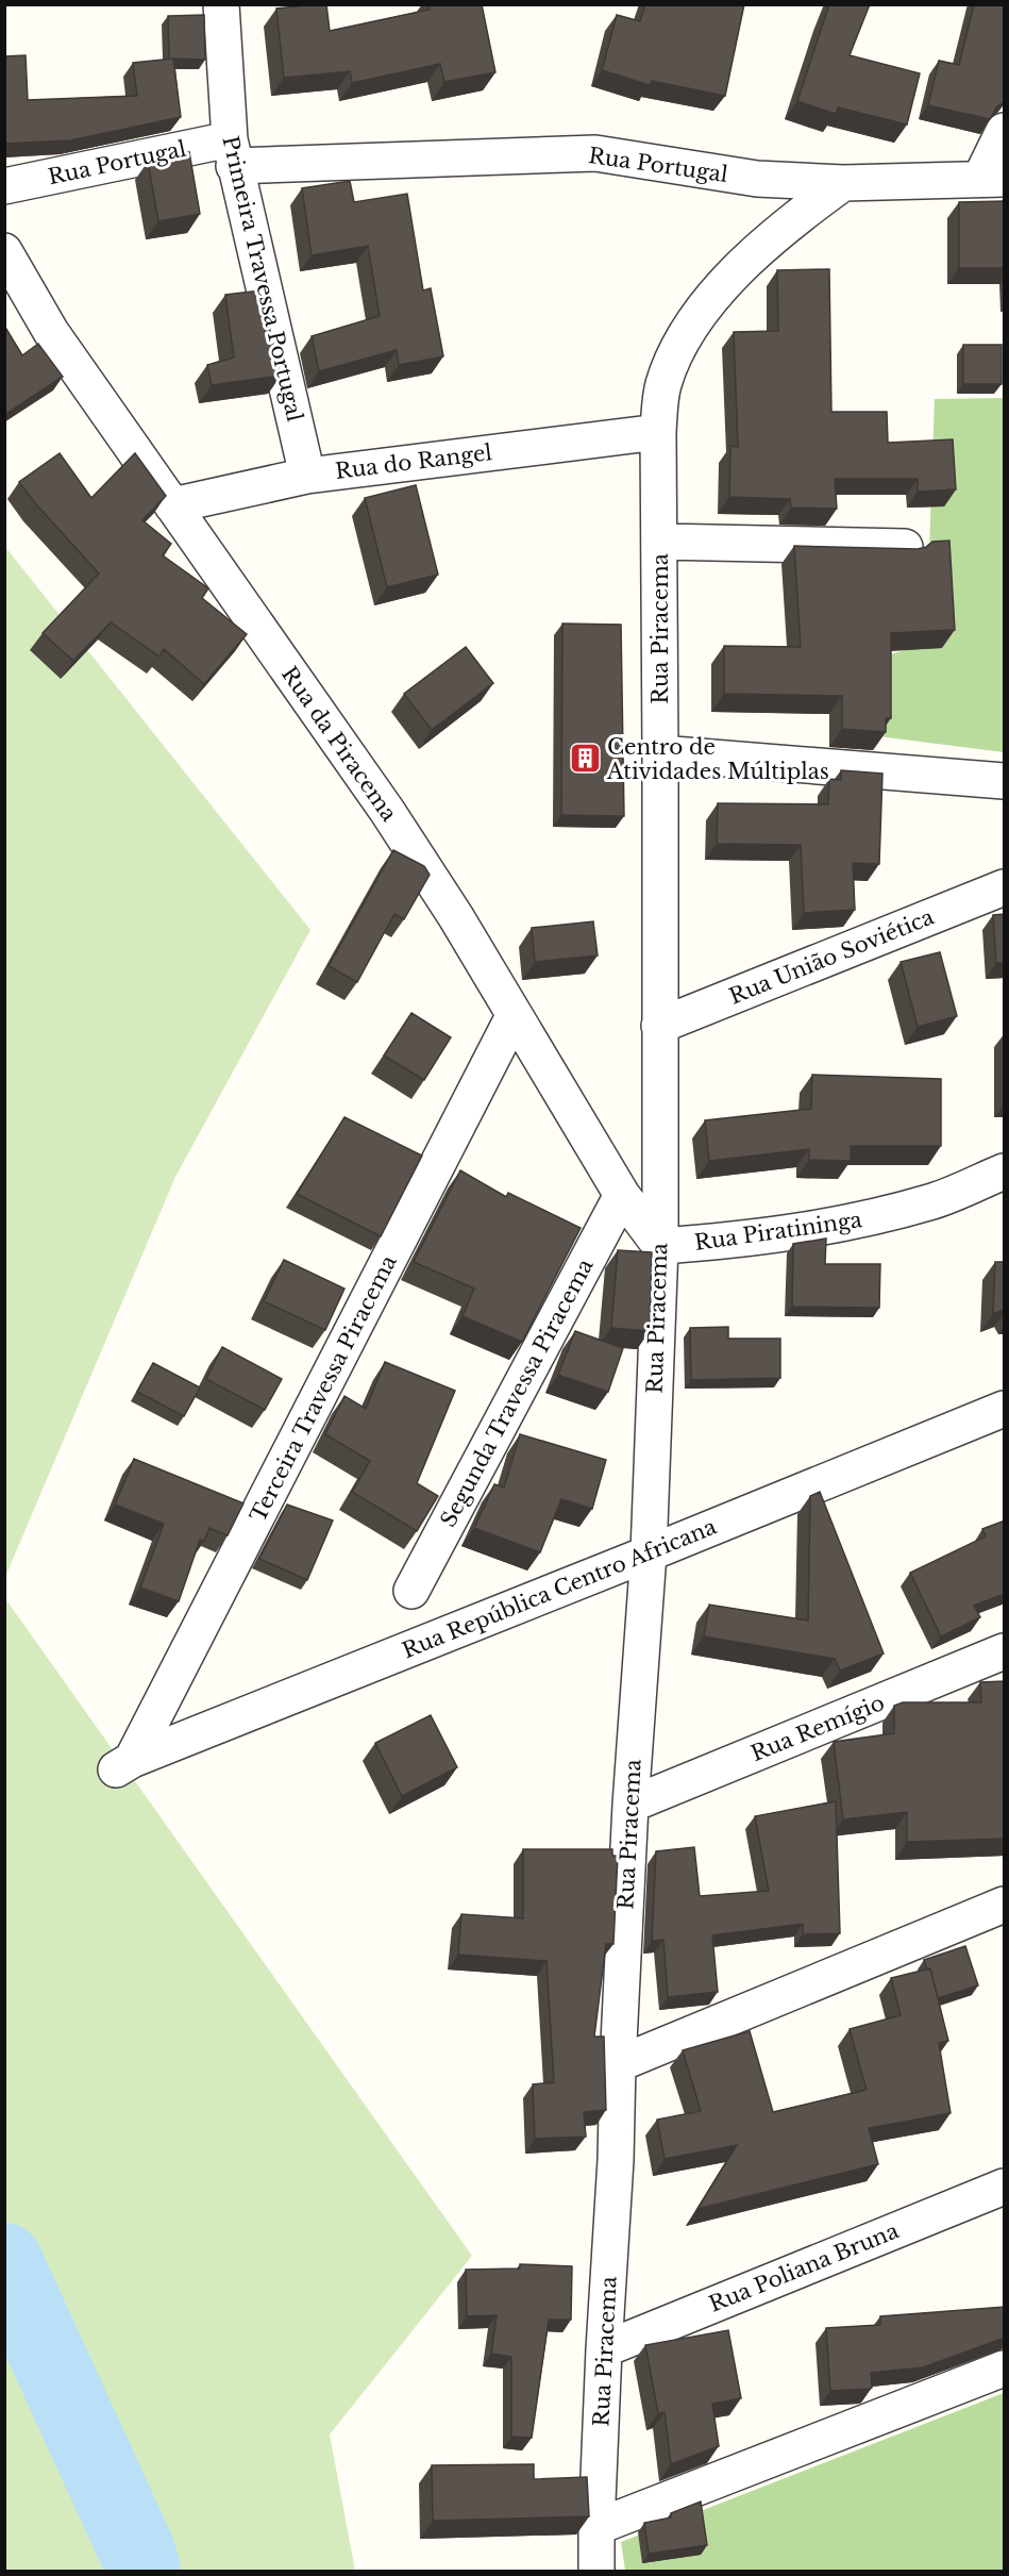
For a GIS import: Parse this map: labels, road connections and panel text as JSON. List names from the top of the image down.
{
  "streets": {
    "street": [
      "Rua Portugal",
      "Primeira Travessa Portugal",
      "Rua do Rangel",
      "Rua Piracema",
      "Rua da Piracema",
      "Rua União Soviética",
      "Rua Piratininga",
      "Terceira Travessa Piracema",
      "Segunda Travessa Piracema",
      "Rua República Centro Africana",
      "Rua Remígio",
      "Rua Poliana Bruna"
    ]
  },
  "crossings": [
    ["Rua Portugal", "Primeira Travessa Portugal"],
    ["Rua Portugal", "Rua Piracema"],
    ["Primeira Travessa Portugal", "Rua do Rangel"],
    ["Rua do Rangel", "Rua Piracema"],
    ["Rua do Rangel", "Rua da Piracema"],
    ["Rua Piracema", "Rua da Piracema"],
    ["Rua Piracema", "Rua União Soviética"],
    ["Rua Piracema", "Rua Piratininga"],
    ["Rua Piracema", "Rua República Centro Africana"],
    ["Rua Piracema", "Rua Remígio"],
    ["Rua Piracema", "Rua Poliana Bruna"],
    ["Rua da Piracema", "Rua Piratininga"],
    ["Rua da Piracema", "Terceira Travessa Piracema"],
    ["Rua da Piracema", "Segunda Travessa Piracema"],
    ["Terceira Travessa Piracema", "Rua República Centro Africana"]
  ],
  "places": {
    "building": ["Centro de Atividades Múltiplas"]
  }
}
